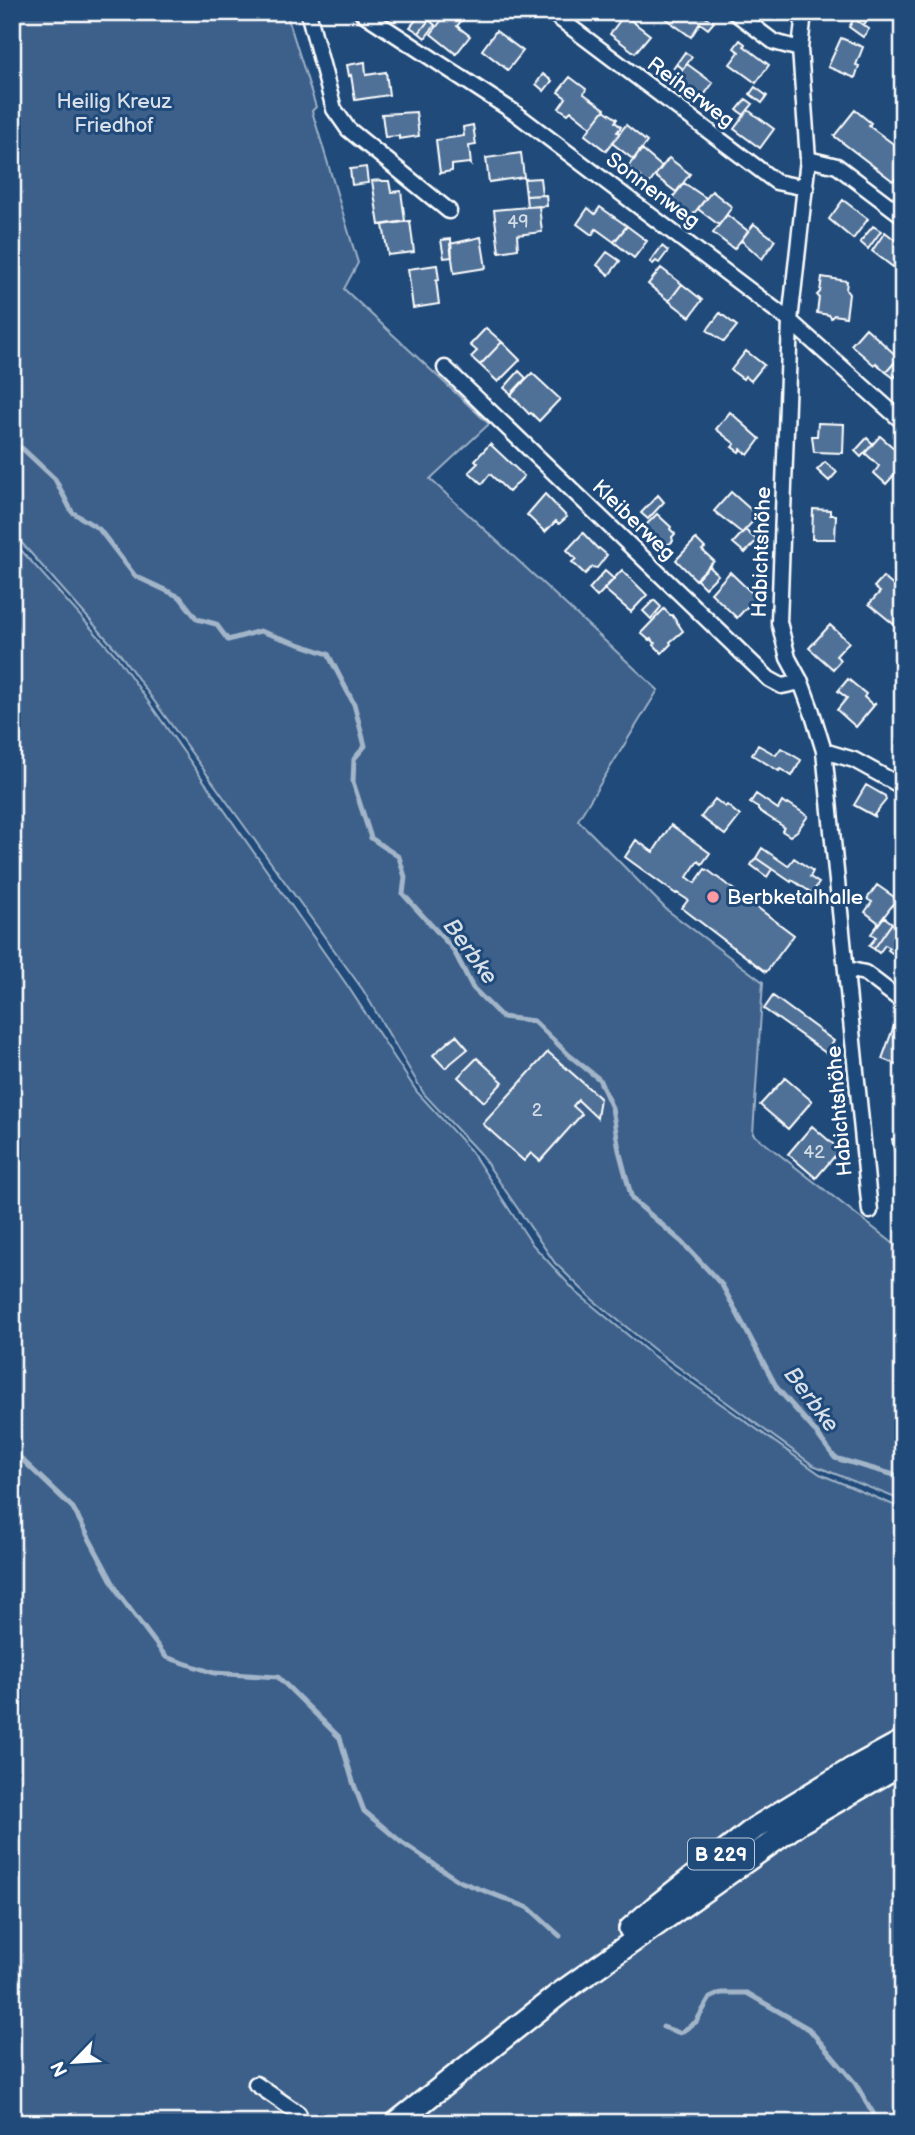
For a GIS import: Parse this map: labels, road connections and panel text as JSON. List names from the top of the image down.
{
  "streets": {
    "main road": ["B 229"],
    "street": [
      "Reiherweg",
      "Sonnenweg",
      "Kleiberweg",
      "Habichtshöhe"
    ]
  },
  "crossings": [
    ["Reiherweg", "Habichtshöhe"],
    ["Sonnenweg", "Habichtshöhe"],
    ["Kleiberweg", "Habichtshöhe"]
  ],
  "water": ["Berbke"],
  "parks": ["Heilig Kreuz Friedhof"],
  "places": ["Berbketalhalle"],
  "house_numbers": ["49", "2", "42"],
  "north": "bottom left"
}
